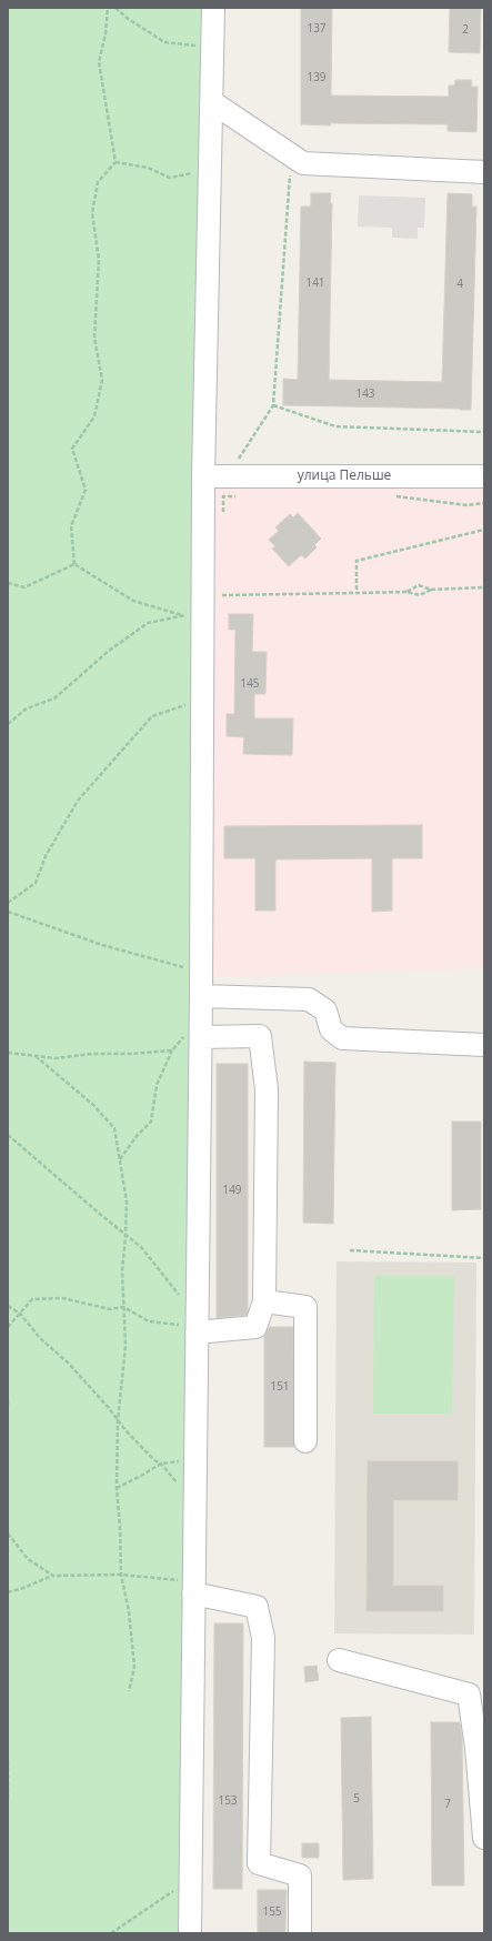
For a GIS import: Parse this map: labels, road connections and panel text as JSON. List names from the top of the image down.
{
  "streets": {
    "street": ["улица Пельше"]
  },
  "house_numbers": [
    "137",
    "2",
    "139",
    "141",
    "4",
    "143",
    "145",
    "149",
    "151",
    "5",
    "153",
    "7",
    "155"
  ]
}
